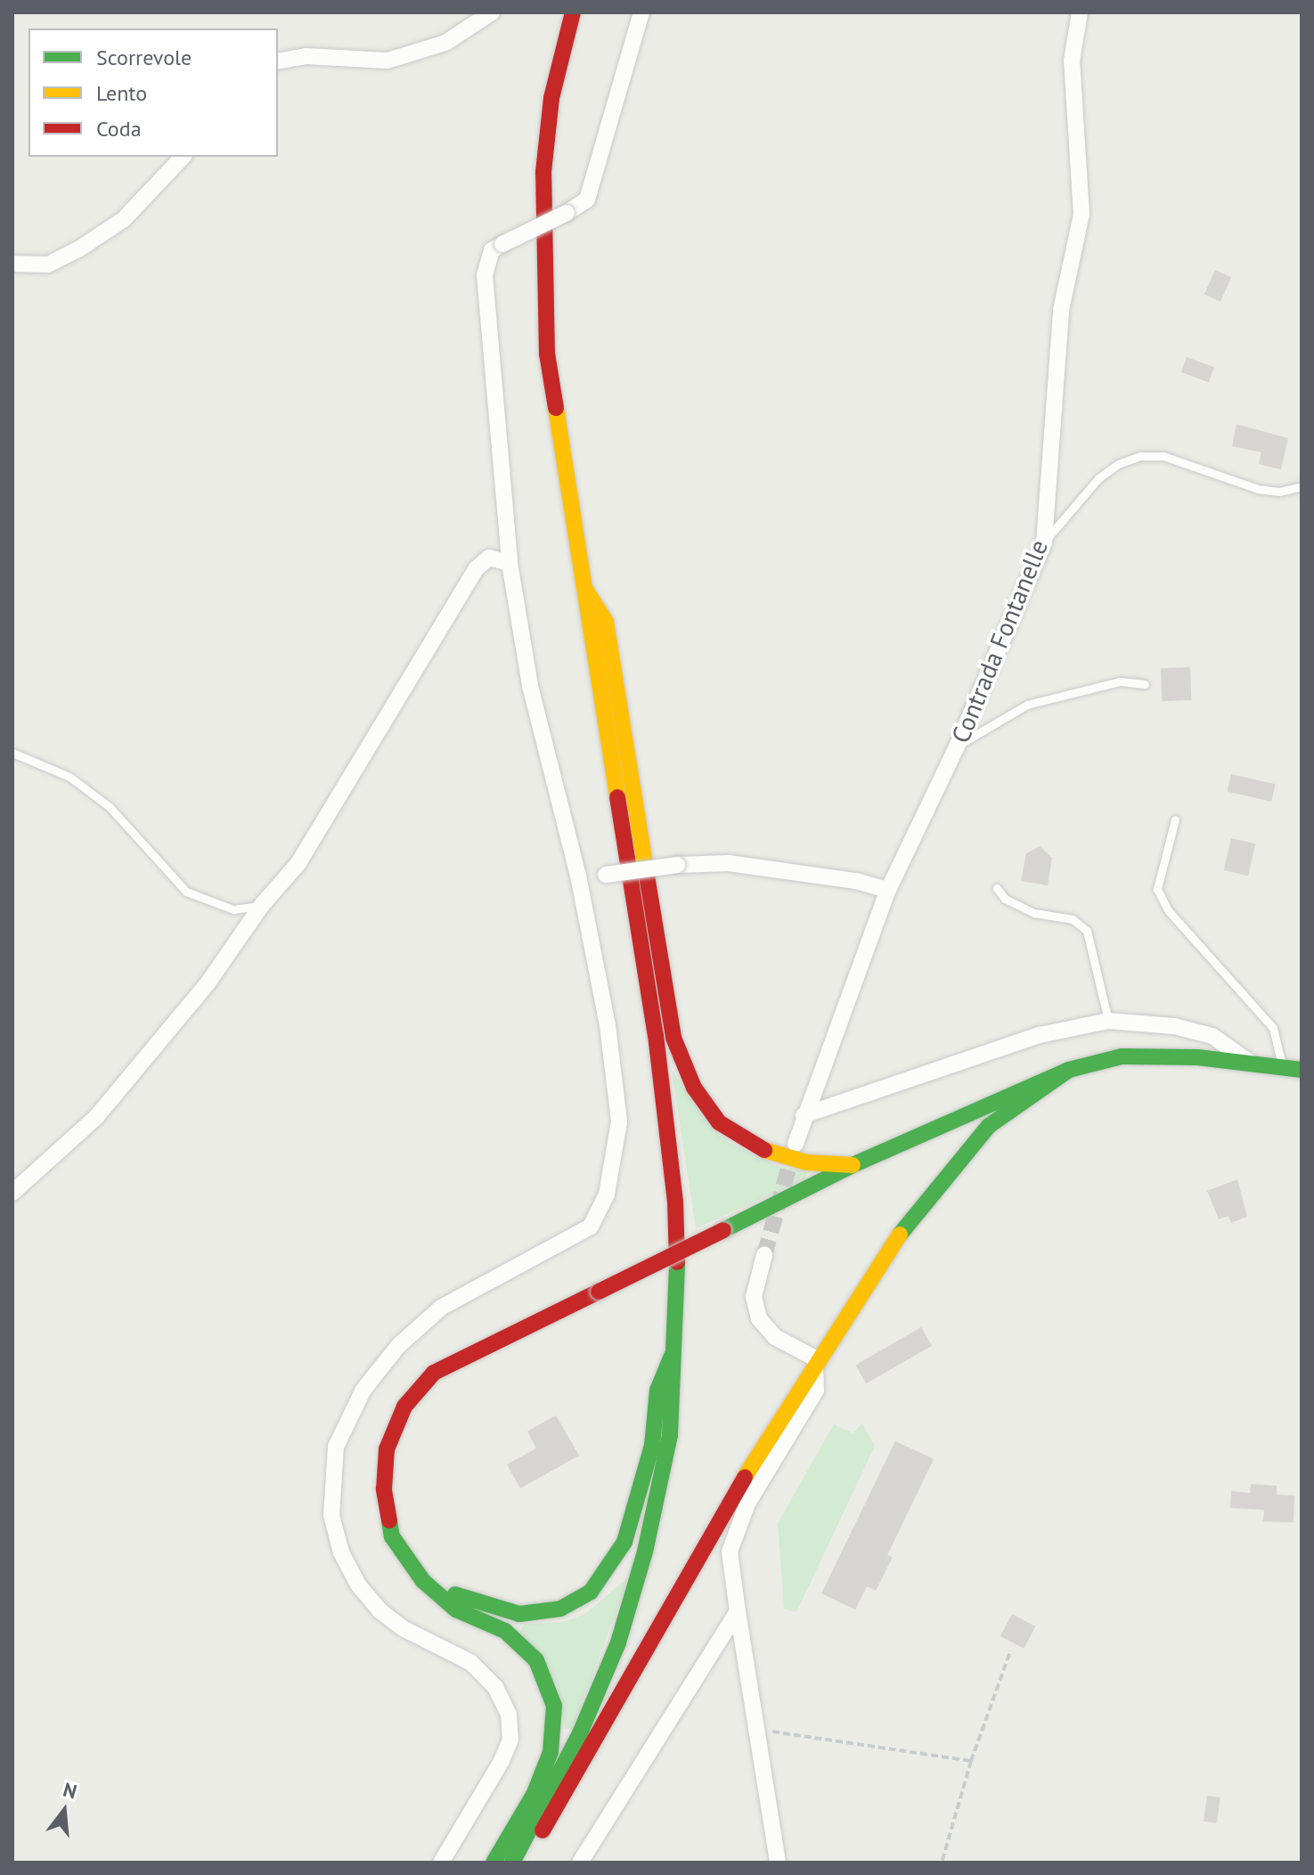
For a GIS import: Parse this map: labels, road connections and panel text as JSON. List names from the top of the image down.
{
  "streets": {
    "street": ["Contrada Fontanelle"]
  },
  "legend": ["Scorrevole", "Lento", "Coda"],
  "north": "top"
}
